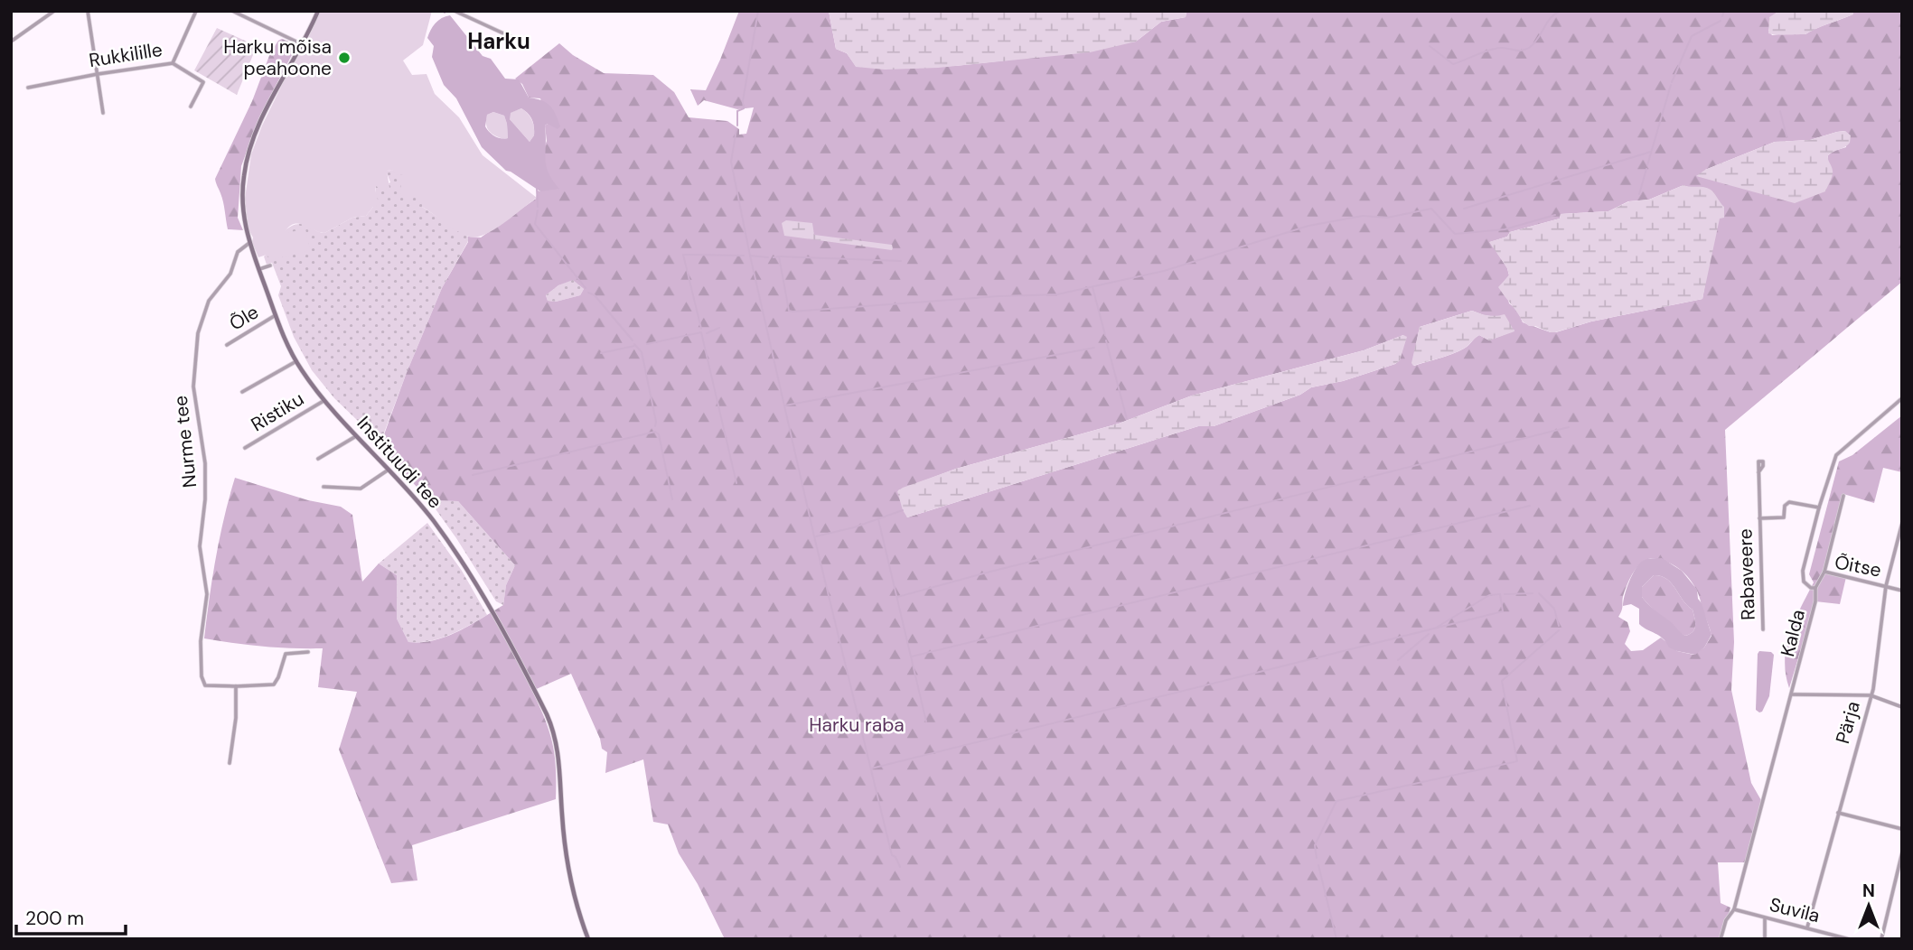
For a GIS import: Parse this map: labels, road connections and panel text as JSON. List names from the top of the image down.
{
  "streets": {
    "street": [
      "Rukkilille",
      "Õle",
      "Ristiku",
      "Nurme tee",
      "Instituudi tee",
      "Õitse",
      "Rabaveere",
      "Kalda",
      "Pärja",
      "Suvila"
    ]
  },
  "crossings": [
    ["Õle", "Instituudi tee"],
    ["Ristiku", "Instituudi tee"],
    ["Nurme tee", "Instituudi tee"],
    ["Õitse", "Kalda"],
    ["Õitse", "Pärja"],
    ["Rabaveere", "Kalda"],
    ["Kalda", "Suvila"],
    ["Pärja", "Suvila"]
  ],
  "districts": ["Harku"],
  "parks": ["Harku raba"],
  "places": ["Harku mõisa peahoone"],
  "scale_bar": "200 m",
  "north": "top"
}
